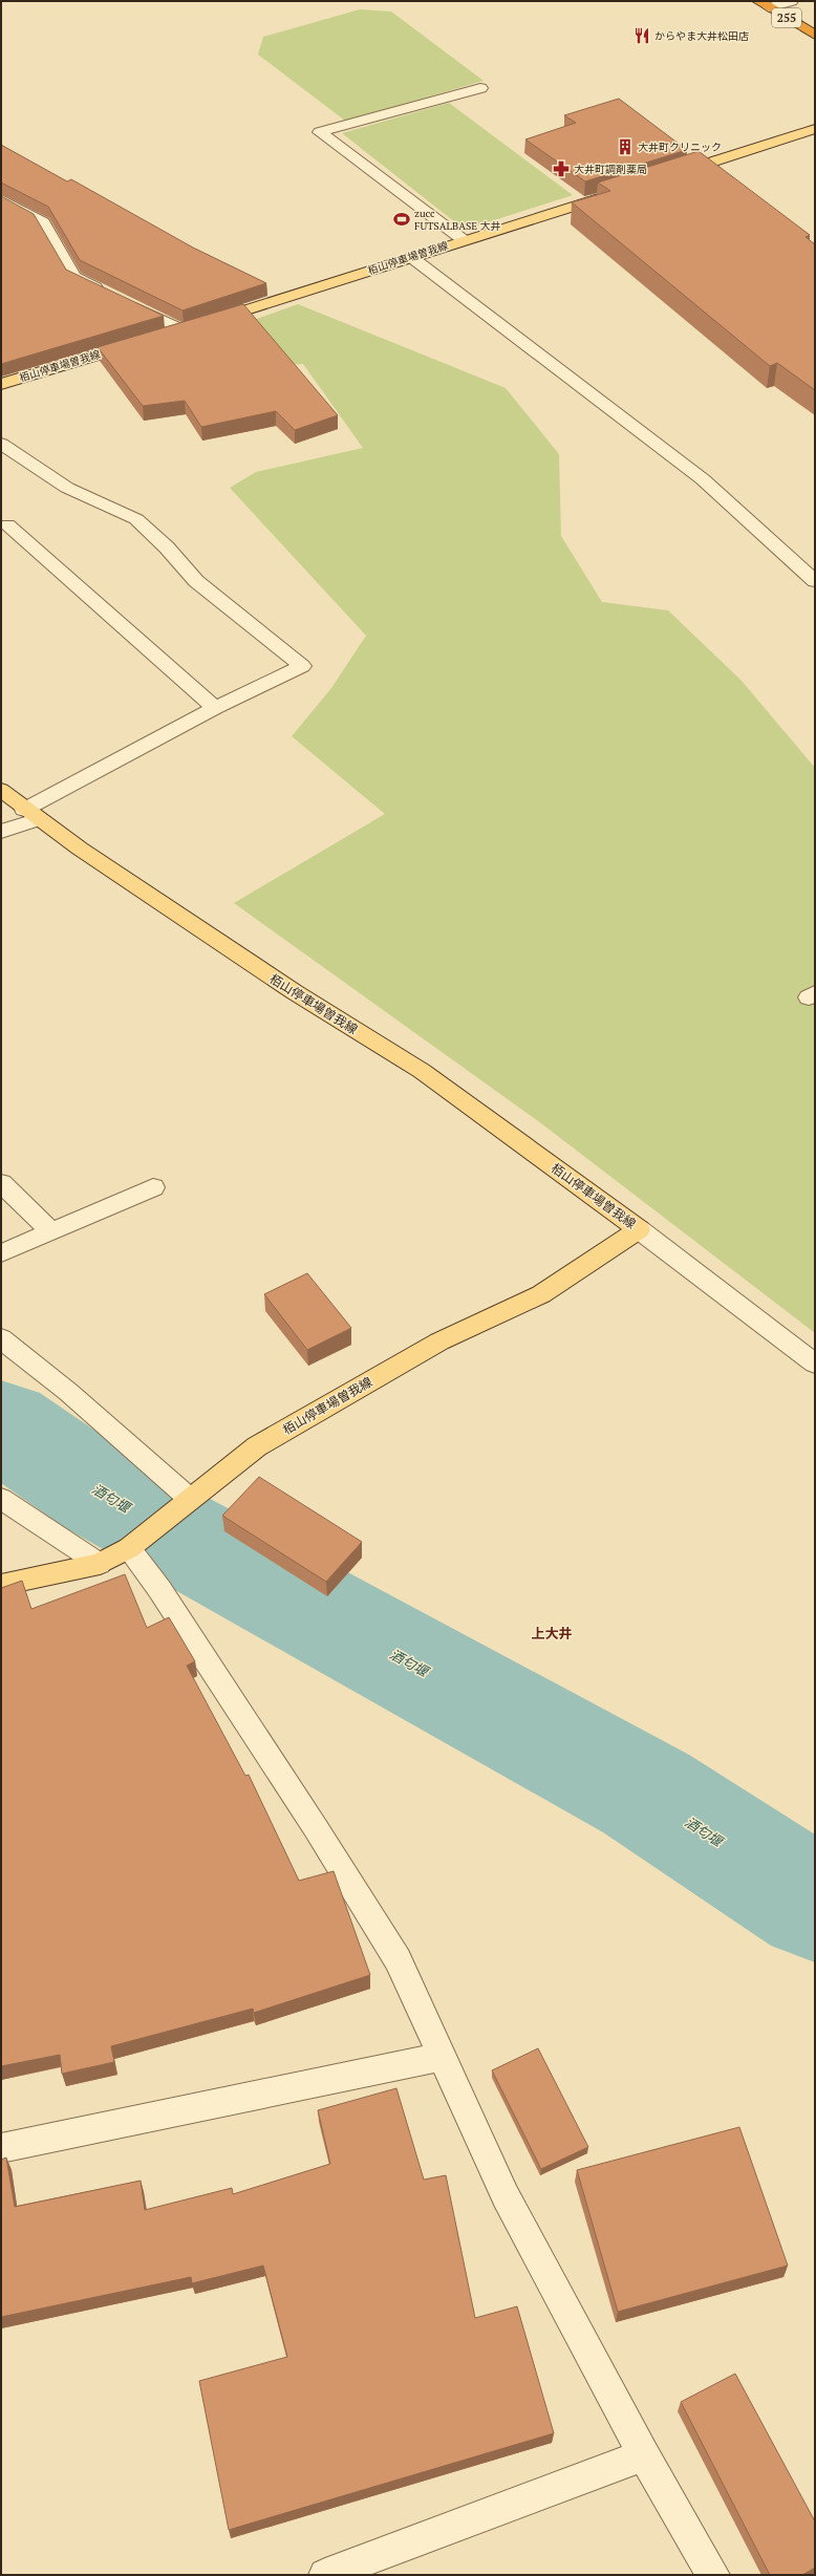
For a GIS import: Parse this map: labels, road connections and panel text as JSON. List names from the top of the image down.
{
  "streets": {
    "highway": ["255"],
    "main road": ["栢山停車場曽我線"]
  },
  "districts": ["上大井"],
  "water": ["酒匂堰"],
  "places": {
    "restaurant": ["からやま大井松田店"],
    "building": ["大井町クリニック"],
    "pharmacy": ["大井町調剤薬局"],
    "sports": ["zucc FUTSALBASE 大井"]
  }
}
